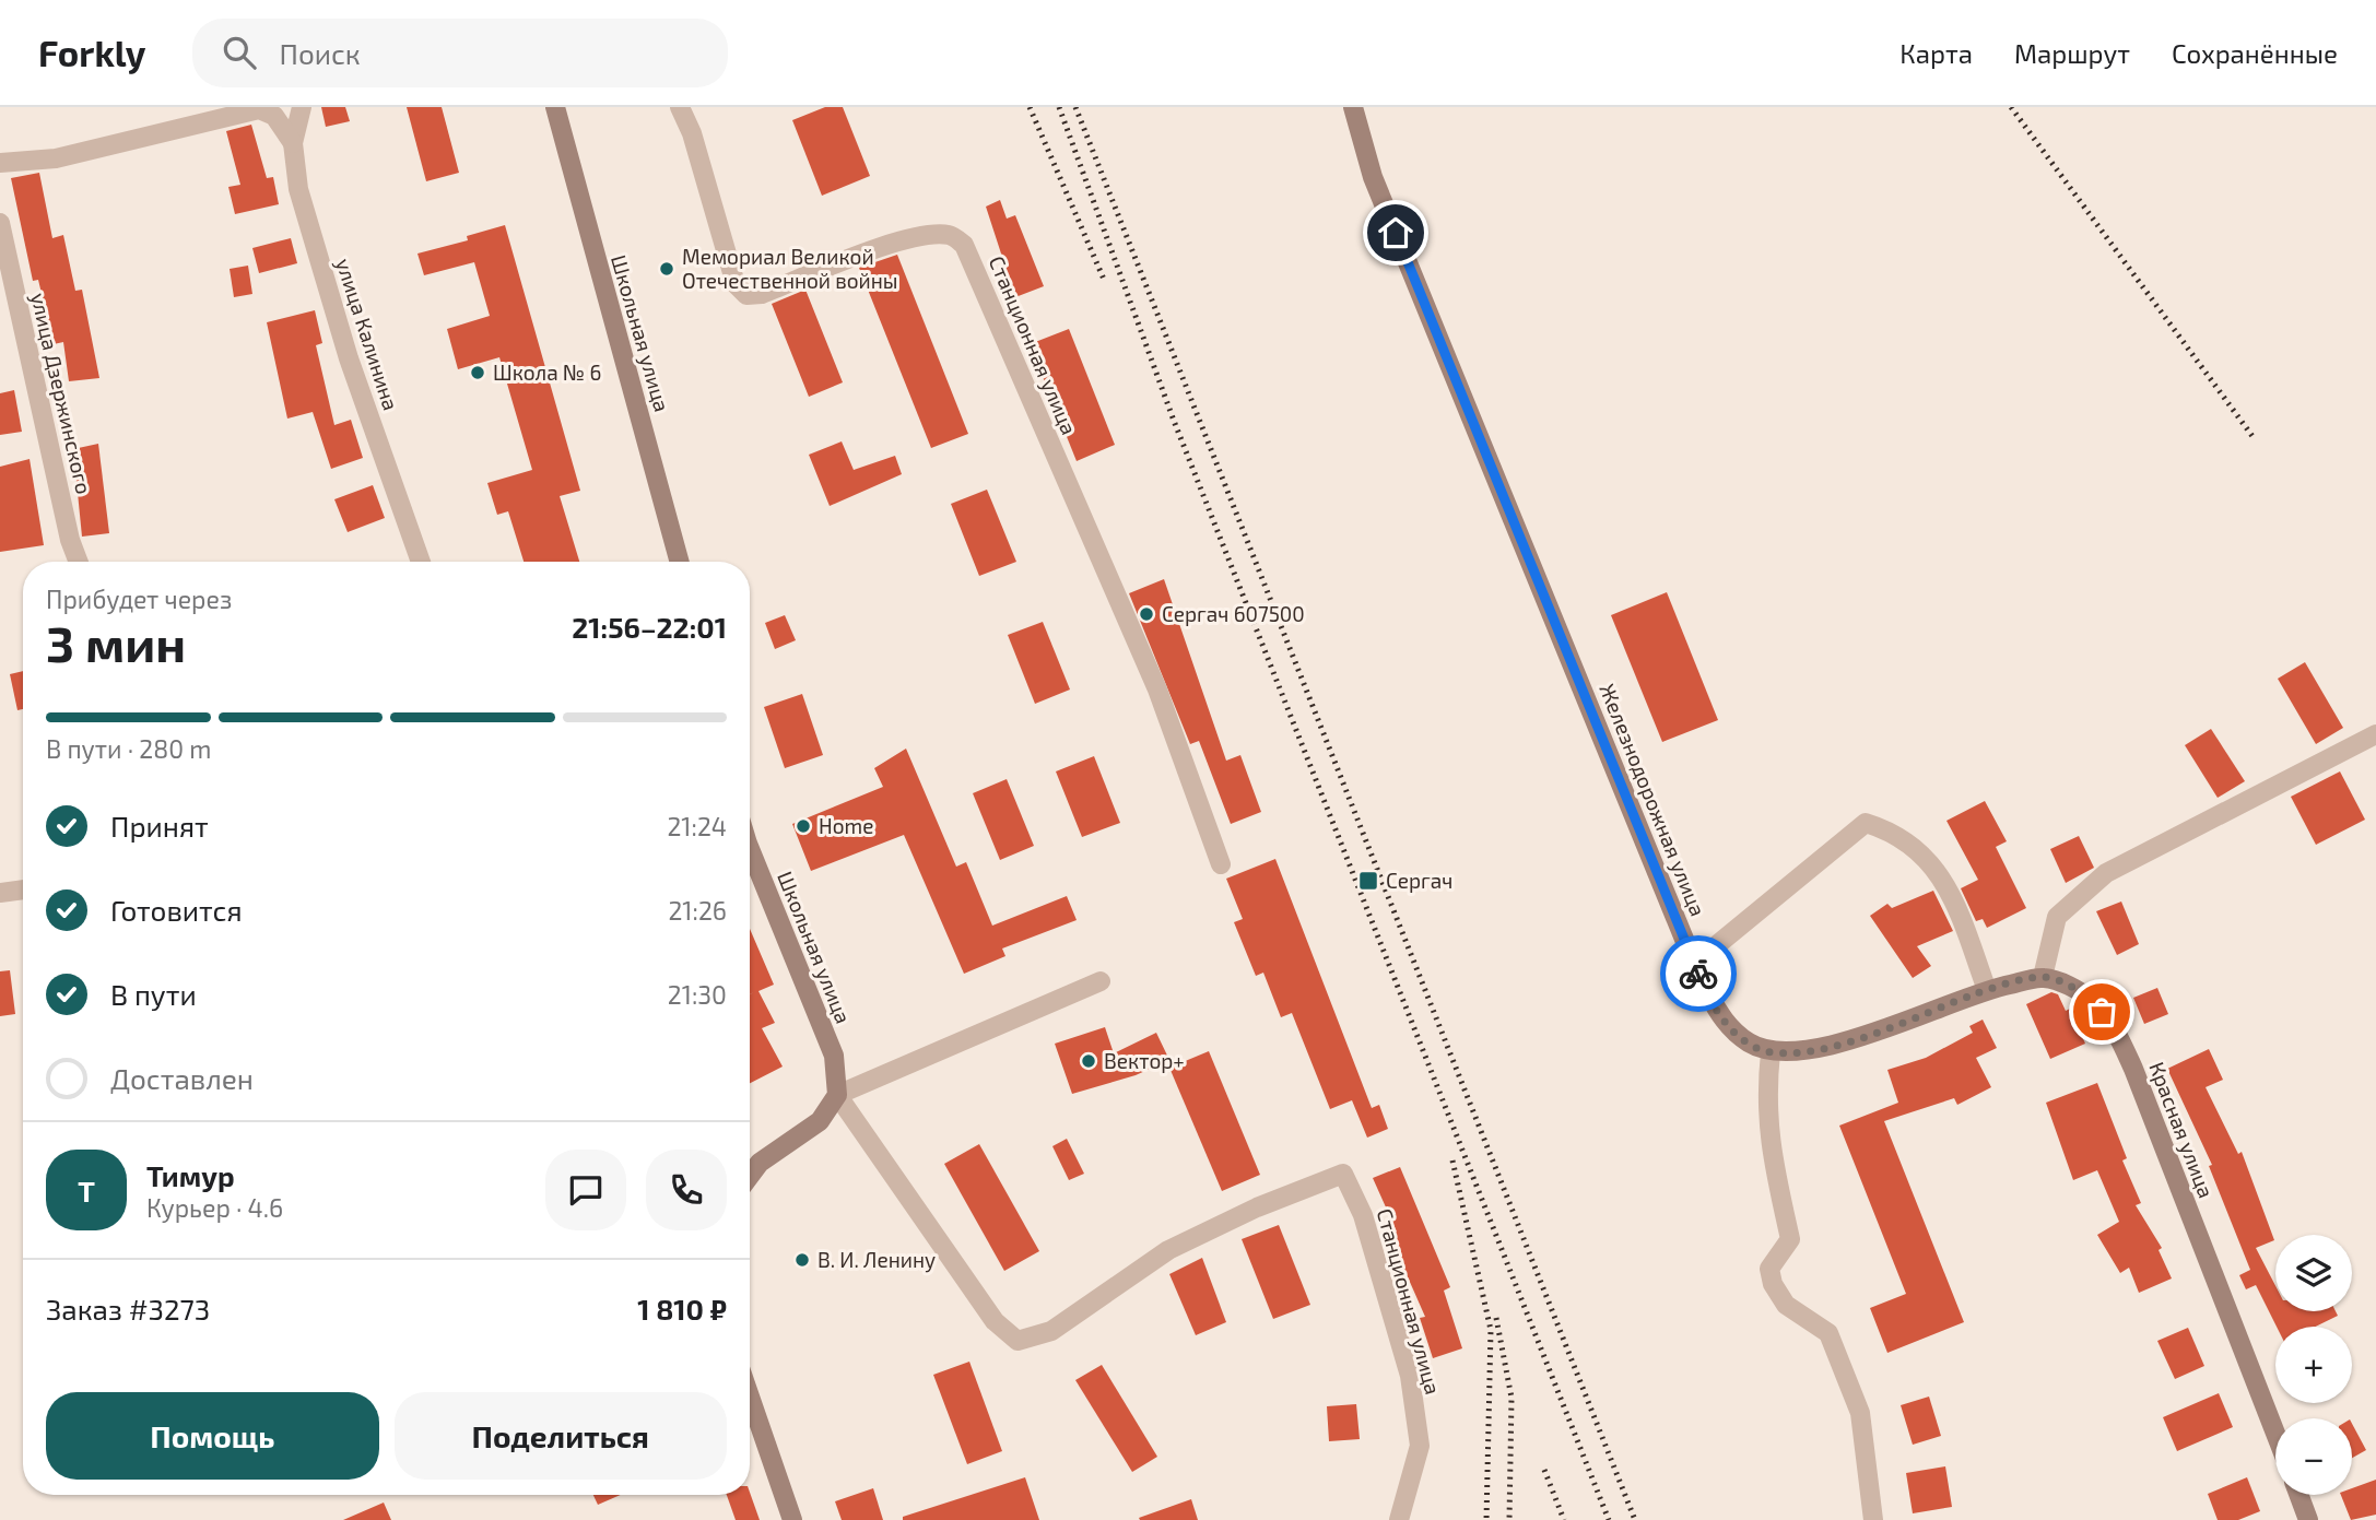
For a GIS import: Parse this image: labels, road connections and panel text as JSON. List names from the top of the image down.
{
  "streets": {
    "street": [
      "Школьная улица",
      "улица Калинина",
      "Станционная улица",
      "улица Дзержинского",
      "Железнодорожная улица",
      "Красная улица"
    ]
  },
  "crossings": [
    ["Школьная улица", "Станционная улица"]
  ],
  "places": {
    "other": [
      "Мемориал Великой Отечественной войны",
      "Школа № 6",
      "Сергач 607500",
      "Home",
      "Вектор+",
      "В. И. Ленину"
    ],
    "transit": ["Сергач"]
  },
  "page": {
    "header": "Forkly",
    "search": "Поиск",
    "nav": ["Карта", "Маршрут", "Сохранённые"],
    "heading": ["3 мин", "Прибудет через", "21:56–22:01"],
    "panel": [
      "Тимур",
      "Курьер · 4.6",
      "Заказ #3273",
      "1 810 ₽"
    ],
    "bar": "В пути · 280 m",
    "list": [
      ["Принят", "21:24"],
      ["Готовится", "21:26"],
      ["В пути", "21:30"],
      "Доставлен"
    ],
    "round": "Т",
    "map_buttons": ["+", "−"],
    "buttons": ["Помощь", "Поделиться"]
  }
}
